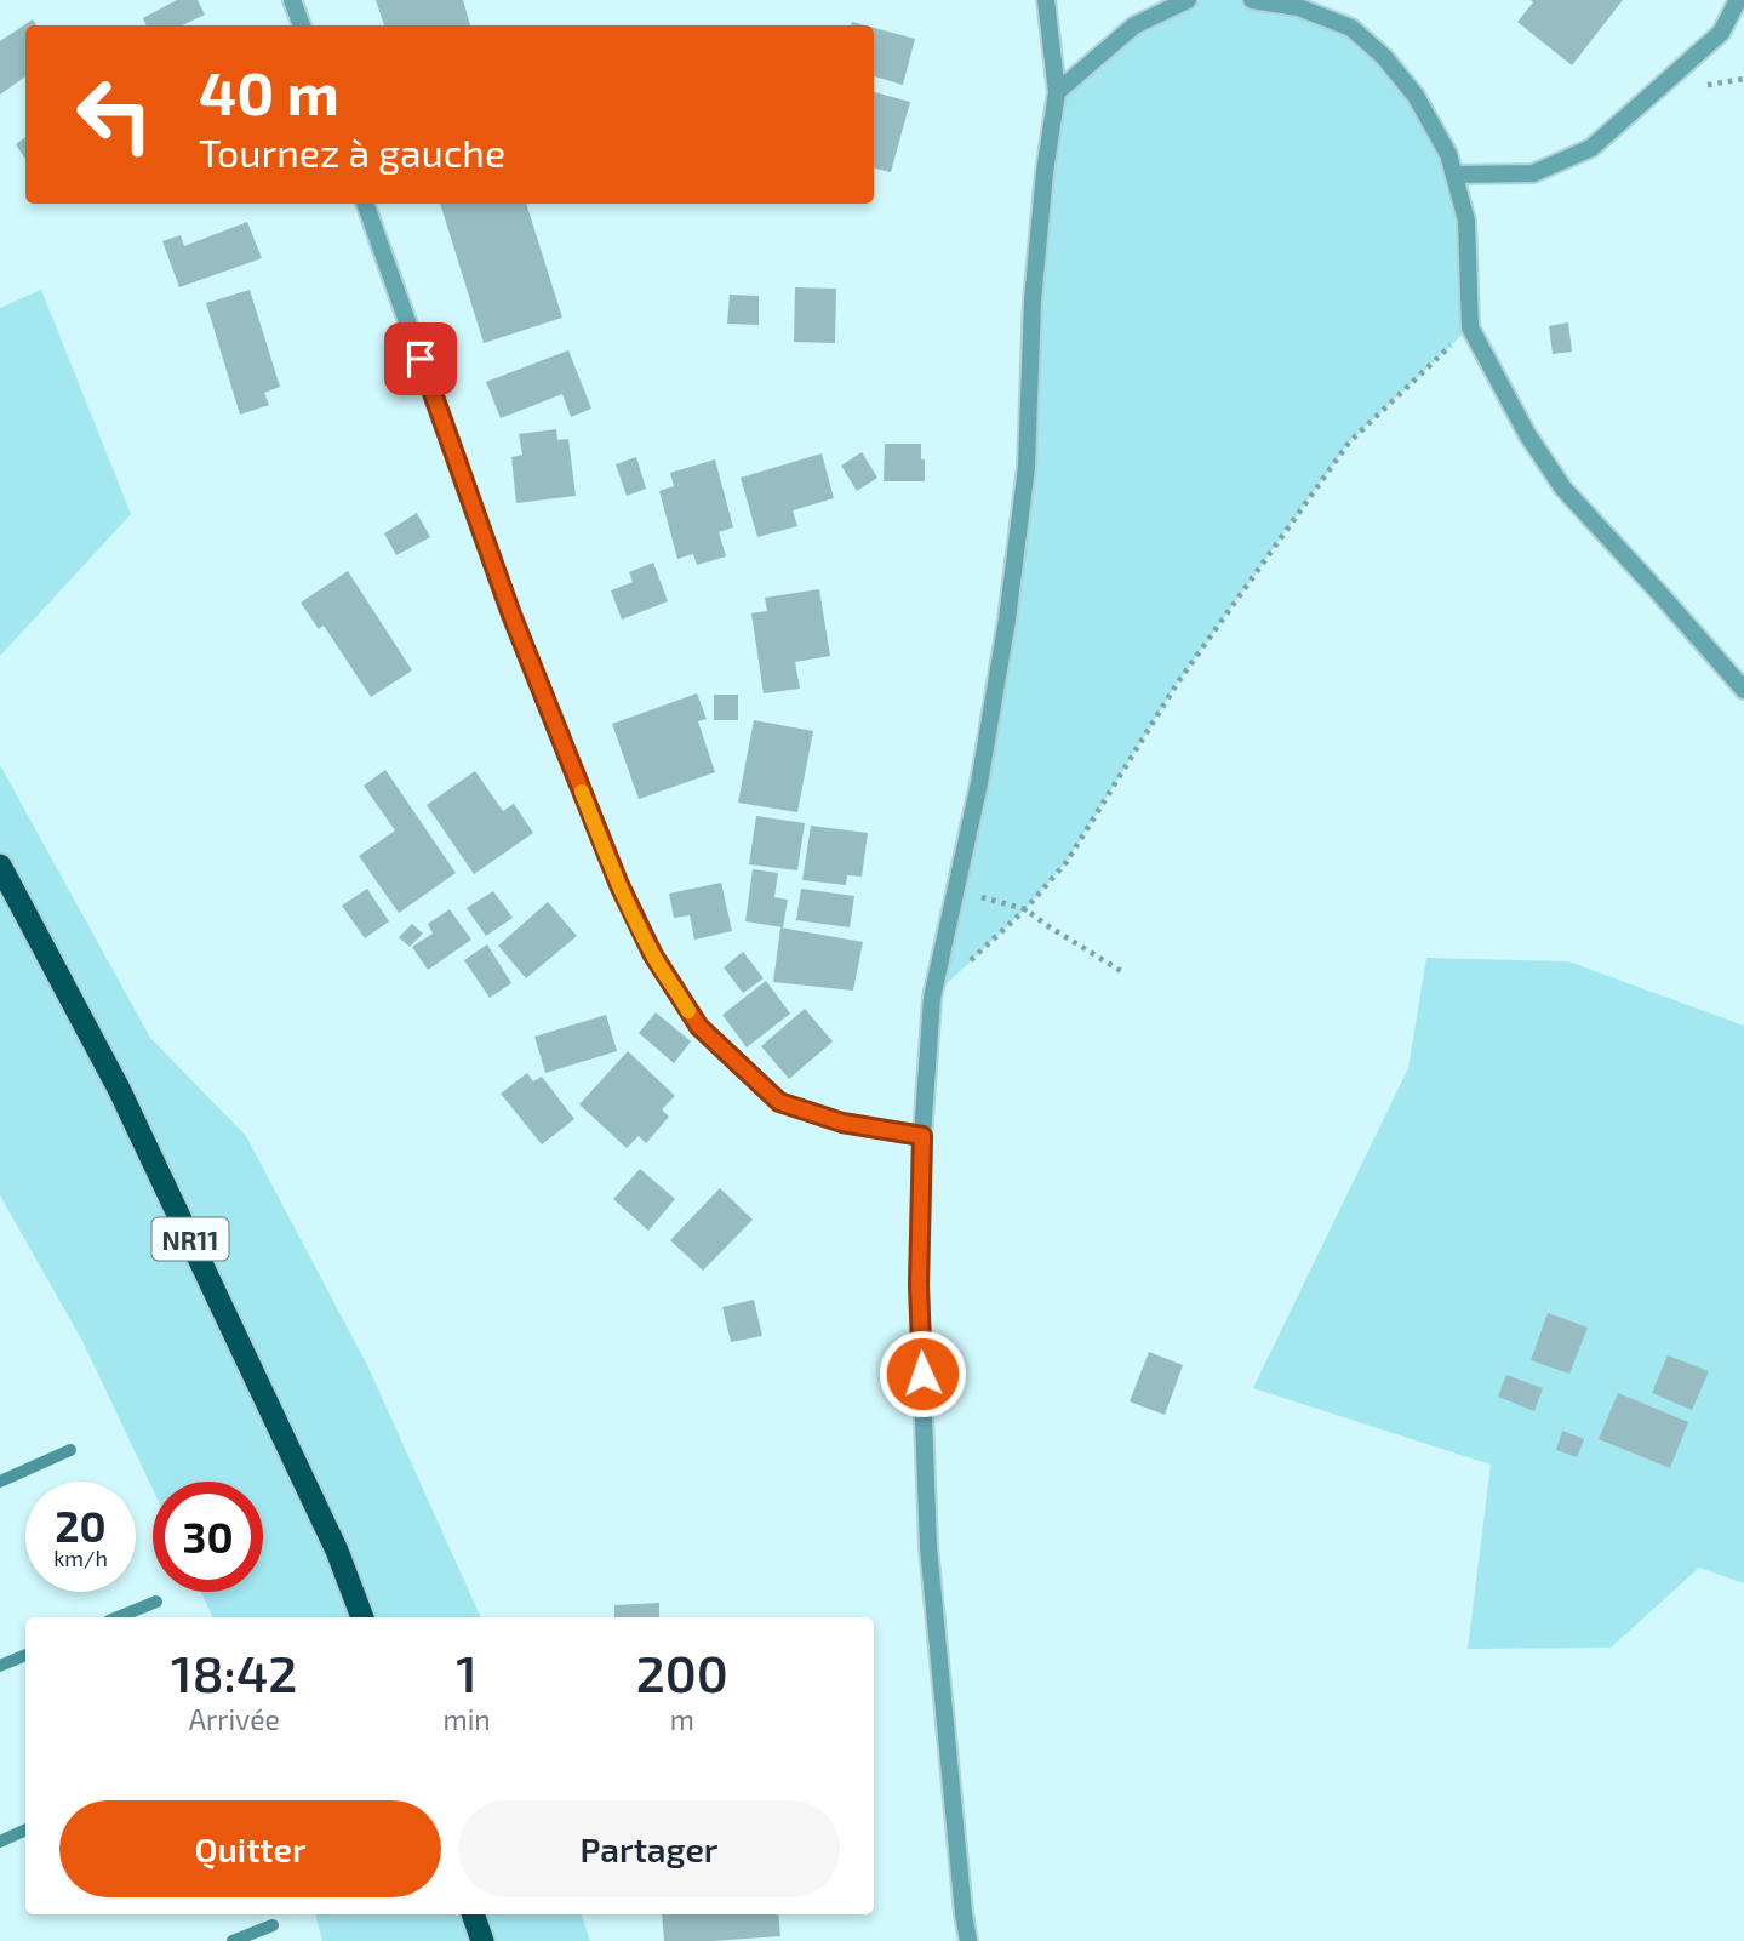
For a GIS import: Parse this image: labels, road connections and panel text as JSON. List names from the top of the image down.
{
  "streets": {
    "highway": ["NR11"]
  },
  "page": {
    "turn": ["40 m", "Tournez à gauche"],
    "speed": "20 km/h",
    "limit": "30",
    "eta": [
      "18:42",
      "Arrivée",
      "1",
      "min",
      "200",
      "m"
    ],
    "buttons": ["Quitter", "Partager"]
  }
}
